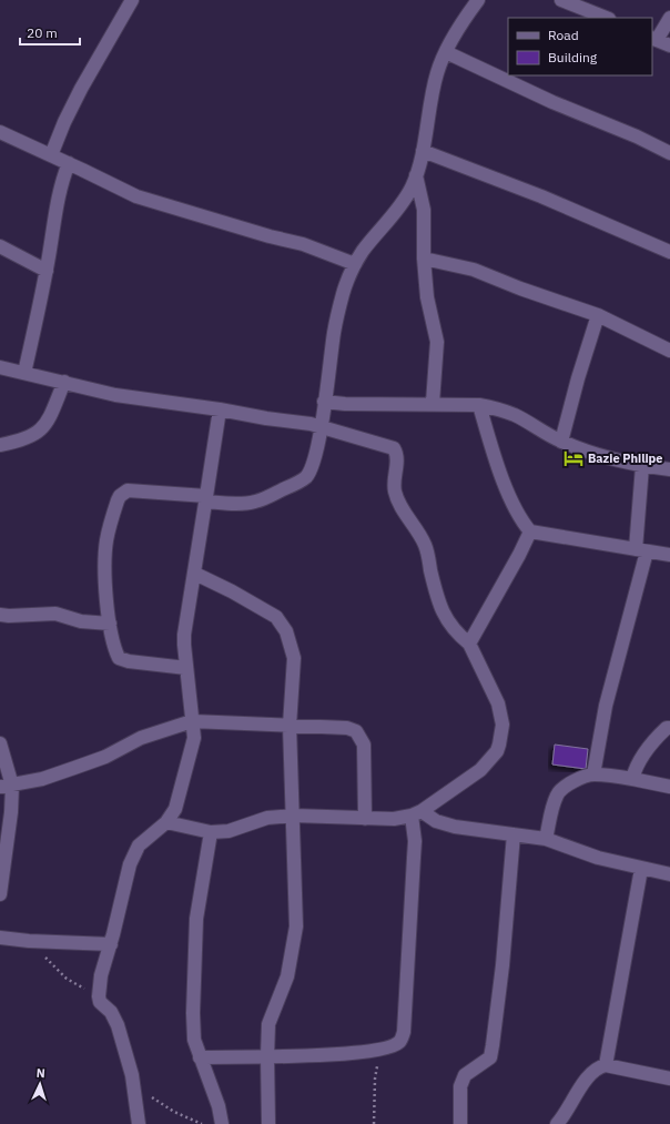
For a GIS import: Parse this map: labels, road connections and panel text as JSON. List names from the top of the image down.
{
  "places": {
    "hotel": ["Bazie Philipe"]
  },
  "legend": ["Road", "Building"],
  "scale_bar": "20 m",
  "north": "top"
}
